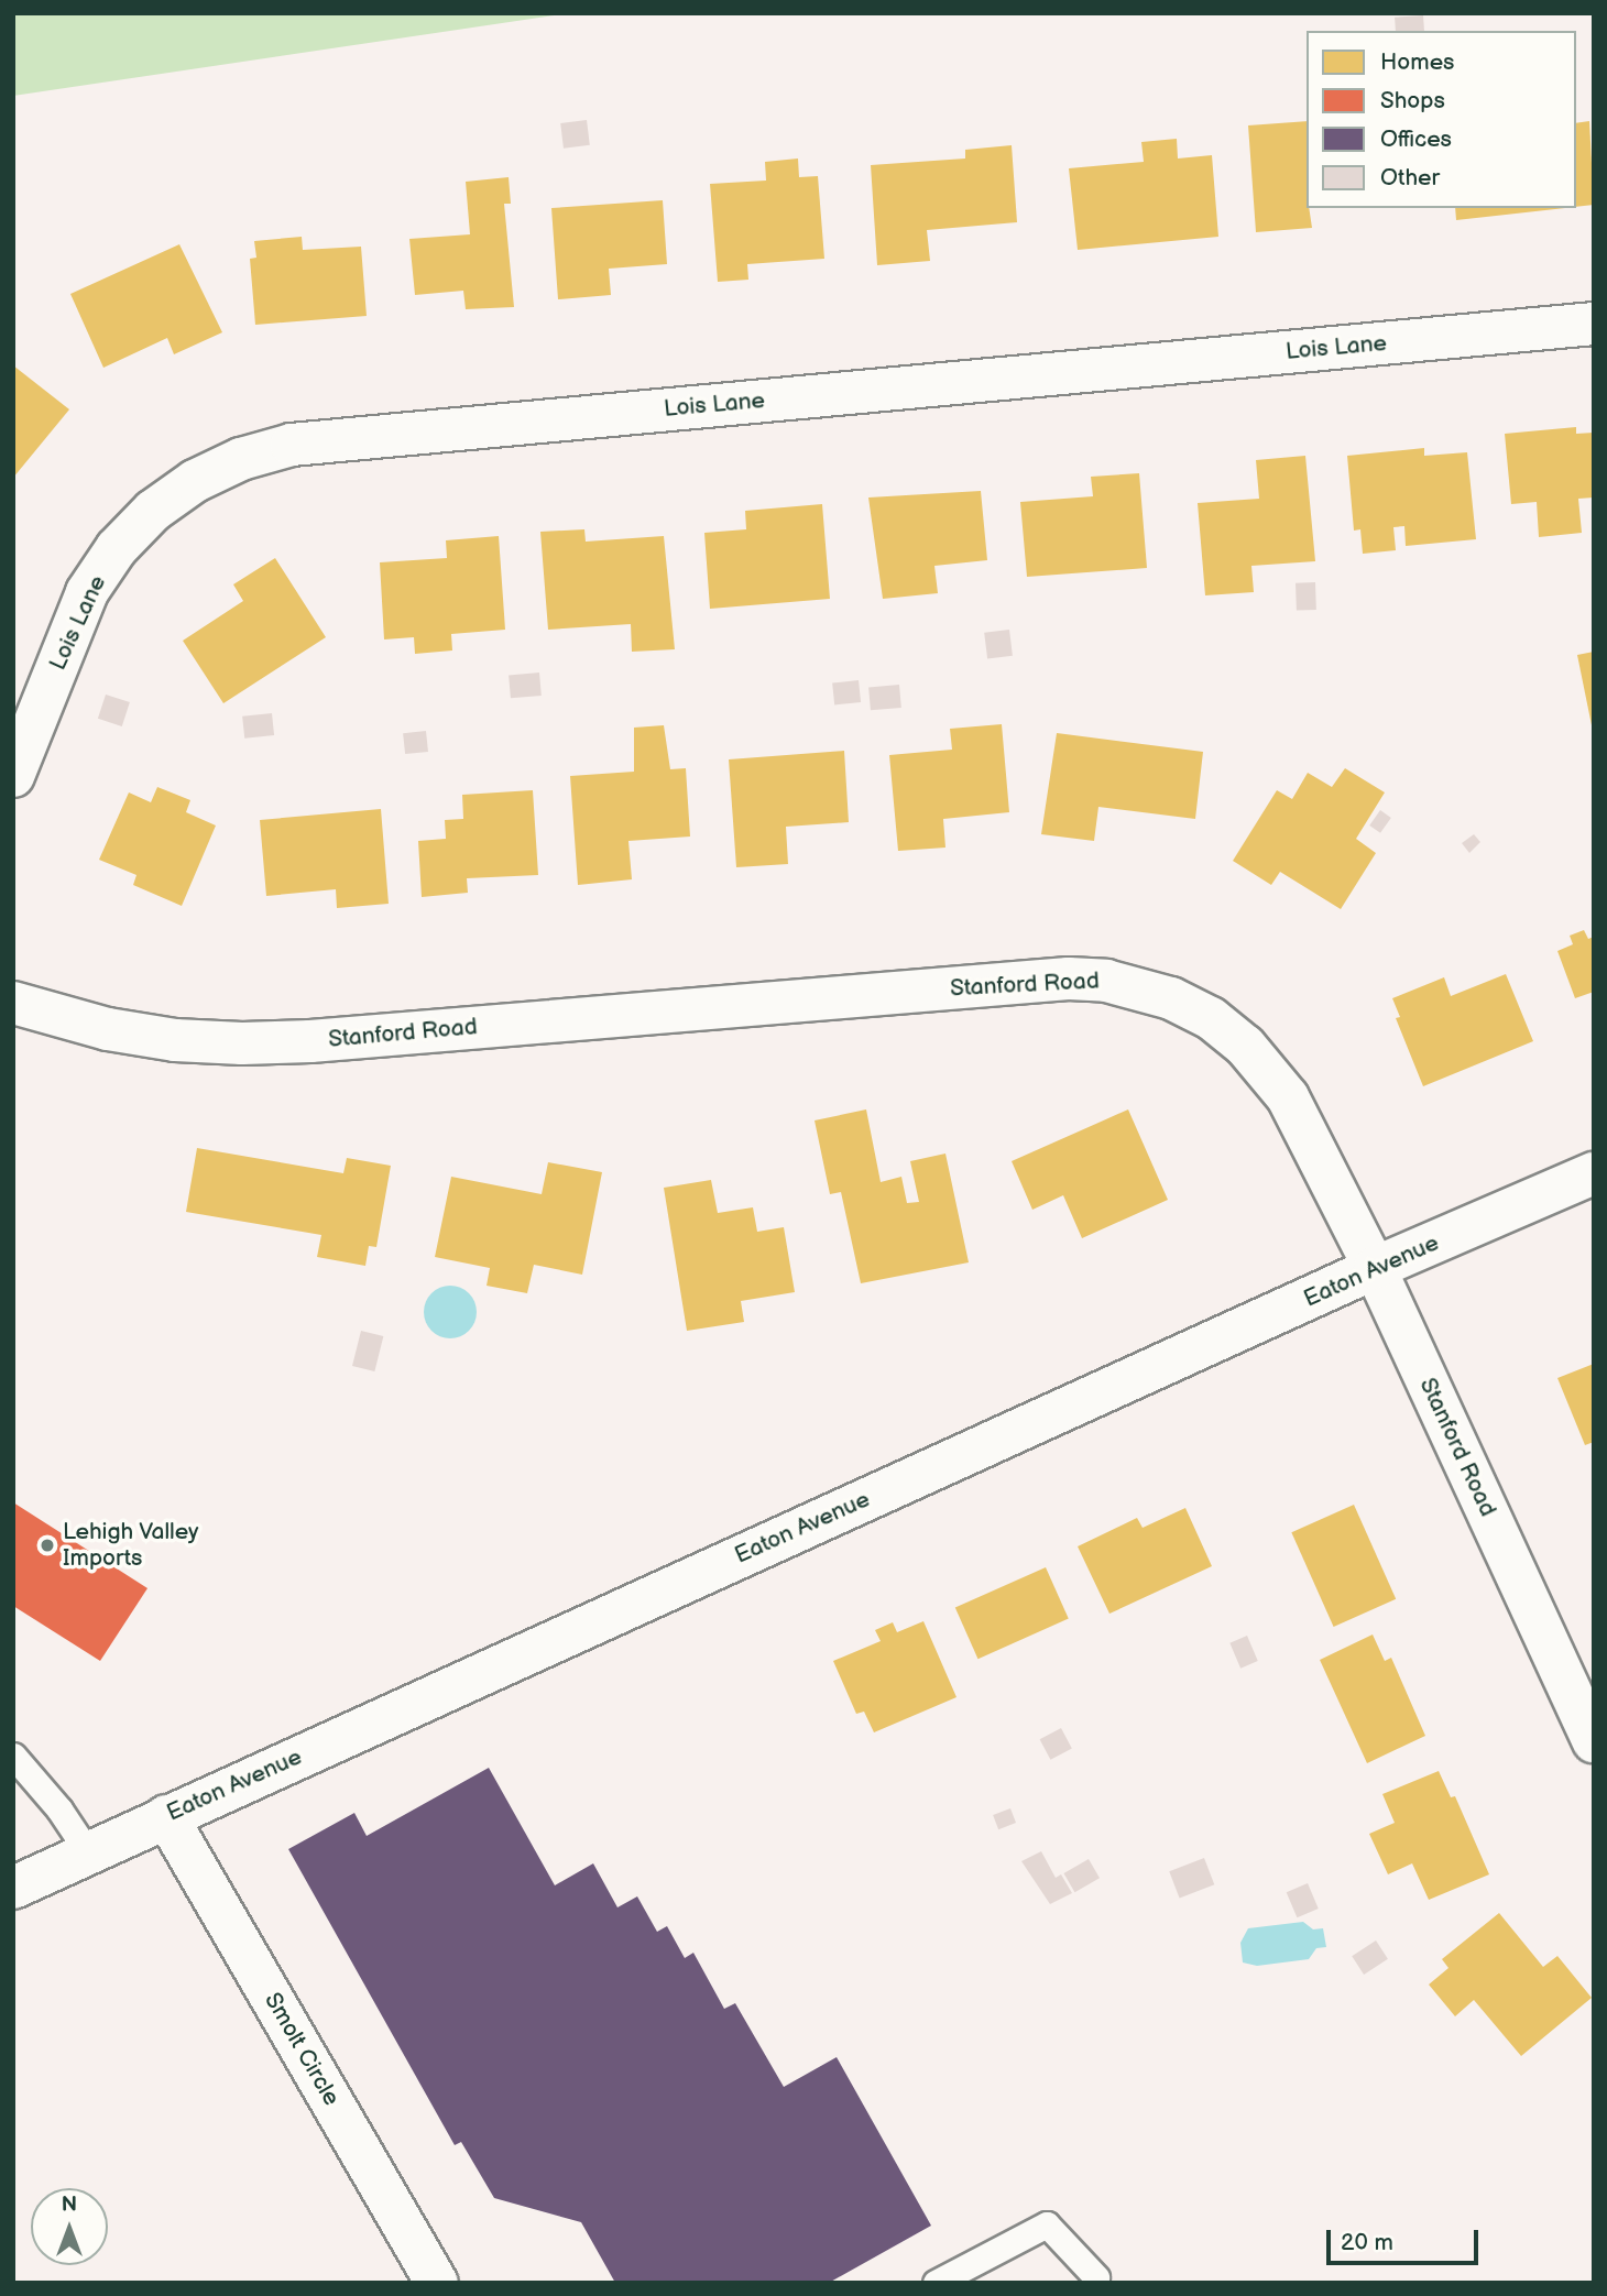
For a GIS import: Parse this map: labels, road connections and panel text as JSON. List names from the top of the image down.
{
  "streets": {
    "street": [
      "Lois Lane",
      "Stanford Road",
      "Eaton Avenue",
      "Smolt Circle"
    ]
  },
  "crossings": [
    ["Stanford Road", "Eaton Avenue"],
    ["Eaton Avenue", "Smolt Circle"]
  ],
  "places": ["Lehigh Valley Imports"],
  "legend": [
    "Homes",
    "Shops",
    "Offices",
    "Other"
  ],
  "scale_bar": "20 m",
  "north": "top"
}
